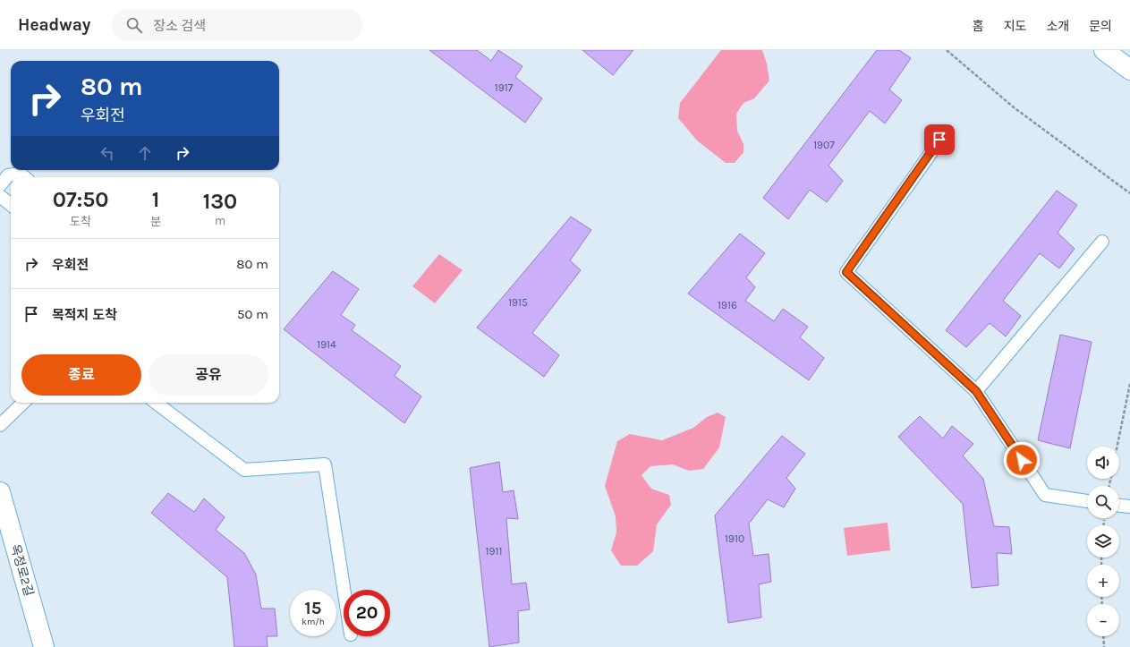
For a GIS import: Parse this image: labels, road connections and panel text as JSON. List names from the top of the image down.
{
  "streets": {
    "street": ["옥정로2길"]
  },
  "house_numbers": [
    "1917",
    "1907",
    "1915",
    "1916",
    "1914",
    "1910",
    "1911"
  ],
  "page": {
    "header": "Headway",
    "search": "장소 검색",
    "nav": [
      "홈",
      "지도",
      "소개",
      "문의"
    ],
    "turn": ["80 m", "우회전"],
    "eta": [
      "07:50",
      "도착",
      "1",
      "분",
      "130",
      "m"
    ],
    "list": [
      {
        "name": "우회전",
        "value": "80 m"
      },
      {
        "name": "목적지 도착",
        "value": "50 m"
      }
    ],
    "buttons": ["종료", "공유"],
    "map_buttons": ["+", "−"],
    "speed": "15 km/h",
    "limit": "20"
  }
}
